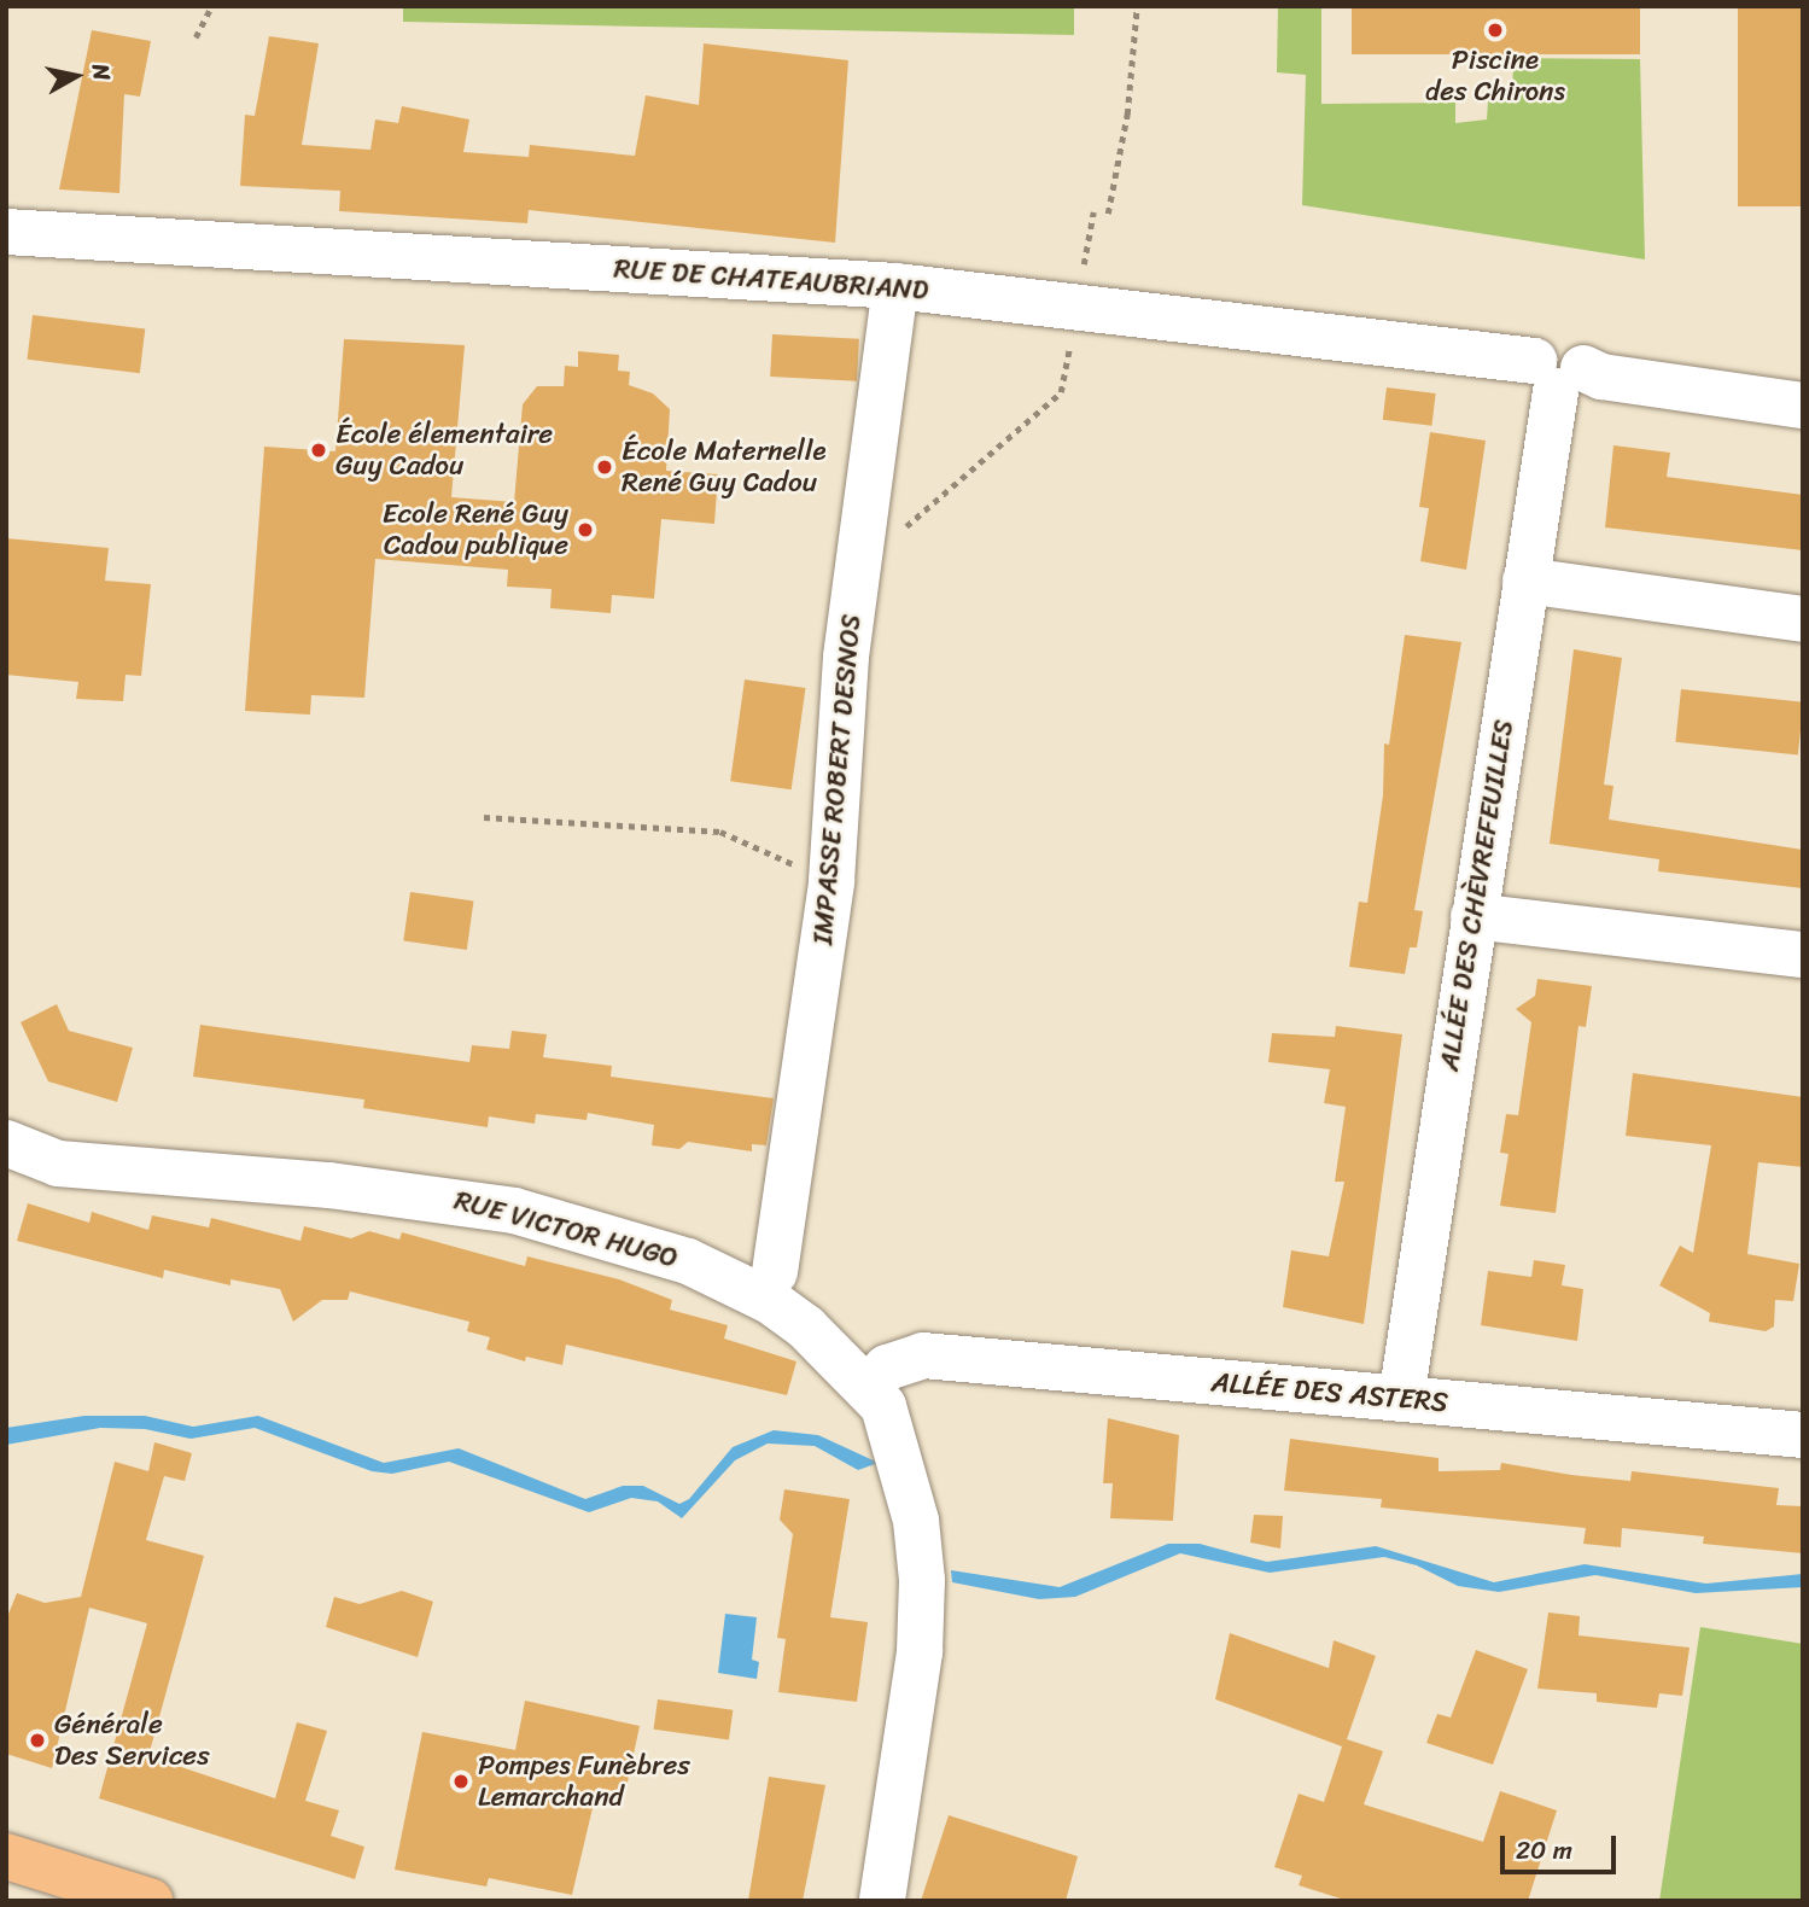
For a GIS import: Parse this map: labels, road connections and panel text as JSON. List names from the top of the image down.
{
  "streets": {
    "street": [
      "RUE DE CHATEAUBRIAND",
      "IMPASSE ROBERT DESNOS",
      "ALLÉE DES CHÈVREFEUILLES",
      "RUE VICTOR HUGO",
      "ALLÉE DES ASTERS"
    ]
  },
  "crossings": [
    ["RUE DE CHATEAUBRIAND", "IMPASSE ROBERT DESNOS"],
    ["RUE DE CHATEAUBRIAND", "ALLÉE DES CHÈVREFEUILLES"],
    ["ALLÉE DES CHÈVREFEUILLES", "ALLÉE DES ASTERS"],
    ["RUE VICTOR HUGO", "ALLÉE DES ASTERS"]
  ],
  "places": [
    "Piscine des Chirons",
    "École élementaire Guy Cadou",
    "École Maternelle René Guy Cadou",
    "Ecole René Guy Cadou publique",
    "Générale Des Services",
    "Pompes Funèbres Lemarchand"
  ],
  "scale_bar": "20 m",
  "north": "right"
}
